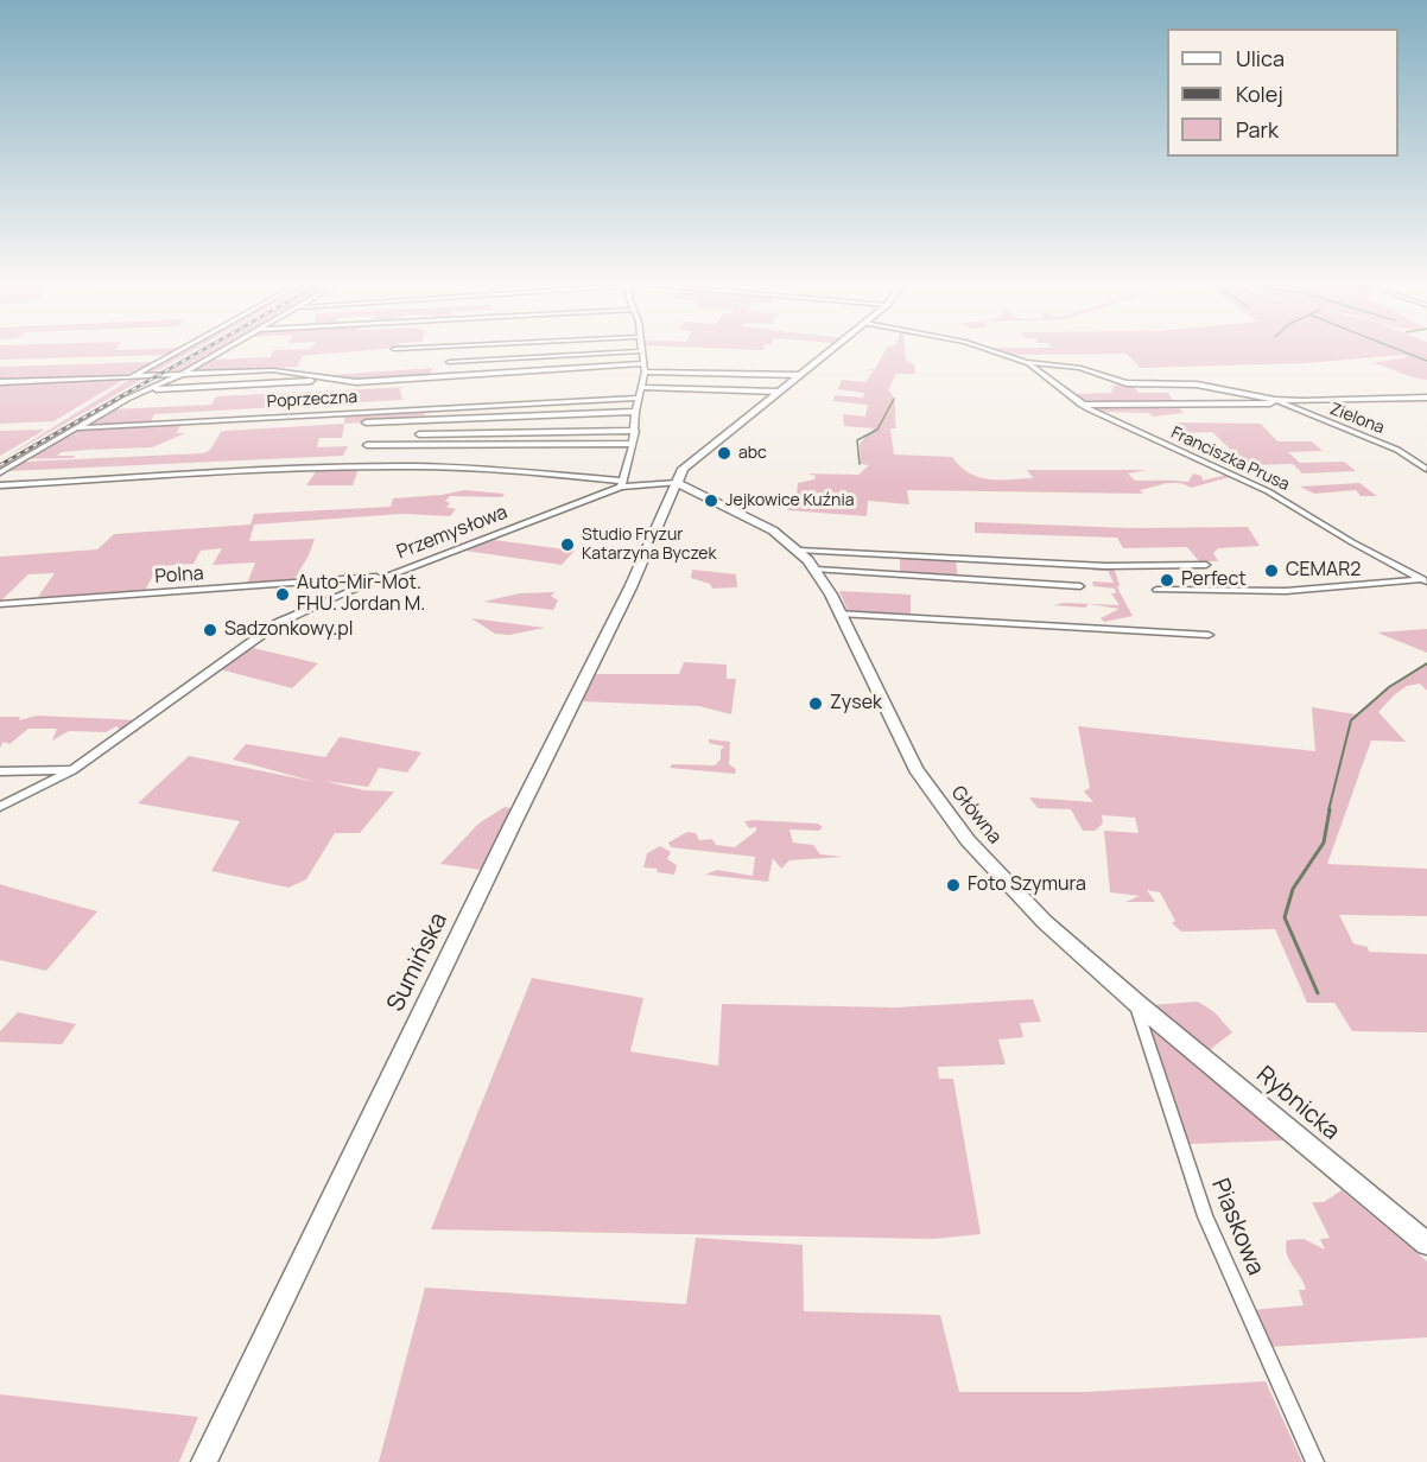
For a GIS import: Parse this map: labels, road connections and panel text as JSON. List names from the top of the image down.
{
  "streets": {
    "street": [
      "Poprzeczna",
      "Zielona",
      "Franciszka Prusa",
      "Przemysłowa",
      "Polna",
      "Główna",
      "Sumińska",
      "Rybnicka",
      "Piaskowa"
    ]
  },
  "crossings": [
    ["Przemysłowa", "Polna"],
    ["Przemysłowa", "Główna"],
    ["Przemysłowa", "Sumińska"],
    ["Główna", "Sumińska"],
    ["Główna", "Rybnicka"],
    ["Główna", "Piaskowa"],
    ["Rybnicka", "Piaskowa"]
  ],
  "places": [
    "abc",
    "Jejkowice Kuźnia",
    "Studio Fryzur Katarzyna Byczek",
    "CEMAR2",
    "Perfect",
    "Auto-Mir-Mot. FHU. Jordan M.",
    "Sadzonkowy.pl",
    "Zysek",
    "Foto Szymura"
  ],
  "legend": ["Ulica", "Kolej", "Park"]
}
